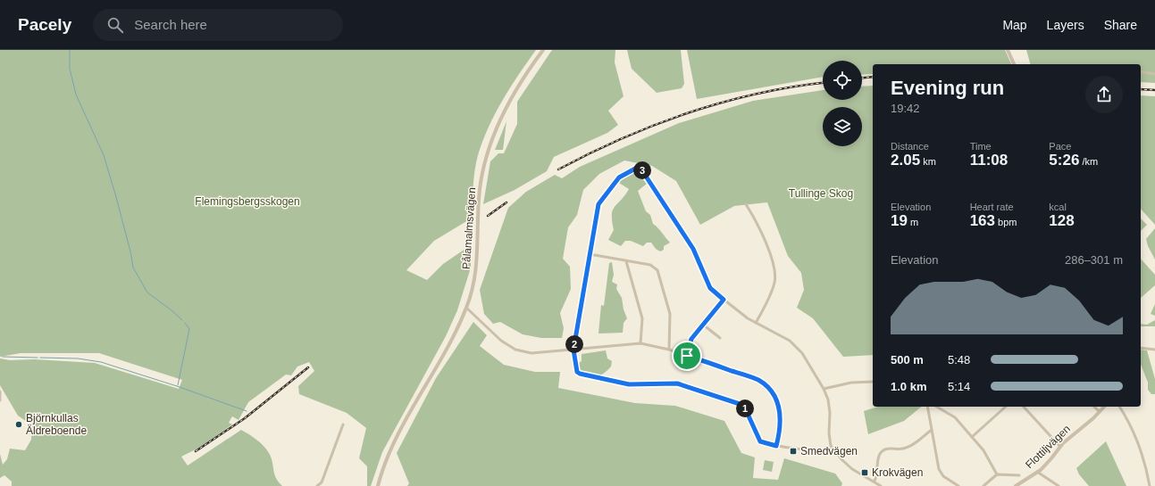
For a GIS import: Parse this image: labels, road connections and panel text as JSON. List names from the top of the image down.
{
  "streets": {
    "street": ["Pålamalmsvägen", "Flottiljvägen"]
  },
  "parks": ["Tullinge Skog", "Flemingsbergsskogen"],
  "places": {
    "other": ["Björnkullas Äldreboende"],
    "transit": ["Smedvägen", "Krokvägen"]
  },
  "page": {
    "header": "Pacely",
    "search": "Search here",
    "nav": ["Map", "Layers", "Share"],
    "heading": ["Evening run", "19:42"],
    "stats": [
      ["Distance", "2.05 km"],
      ["Time", "11:08"],
      ["Pace", "5:26 /km"],
      ["Elevation", "19 m"],
      ["Heart rate", "163 bpm"],
      ["kcal", "128"]
    ],
    "pins": ["3", "2", "1"],
    "chart": ["Elevation", "286–301 m"],
    "list": [
      {
        "name": "500 m",
        "note": "5:48"
      },
      {
        "name": "1.0 km",
        "note": "5:14"
      }
    ]
  }
}
